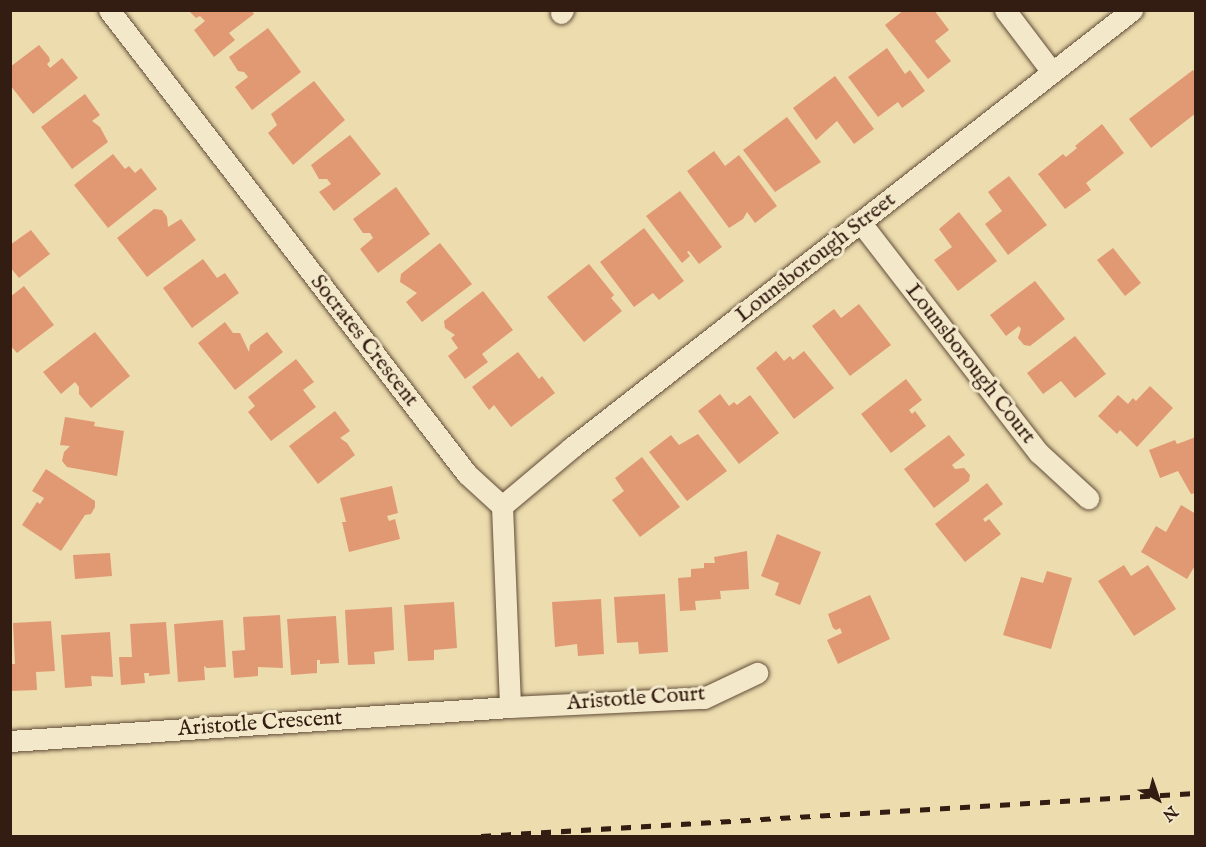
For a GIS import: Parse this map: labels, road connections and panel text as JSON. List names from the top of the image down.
{
  "streets": {
    "street": [
      "Lounsborough Street",
      "Socrates Crescent",
      "Lounsborough Court",
      "Aristotle Court",
      "Aristotle Crescent"
    ]
  },
  "crossings": [
    ["Lounsborough Street", "Socrates Crescent"],
    ["Lounsborough Street", "Lounsborough Court"],
    ["Aristotle Court", "Aristotle Crescent"]
  ],
  "north": "bottom right"
}
